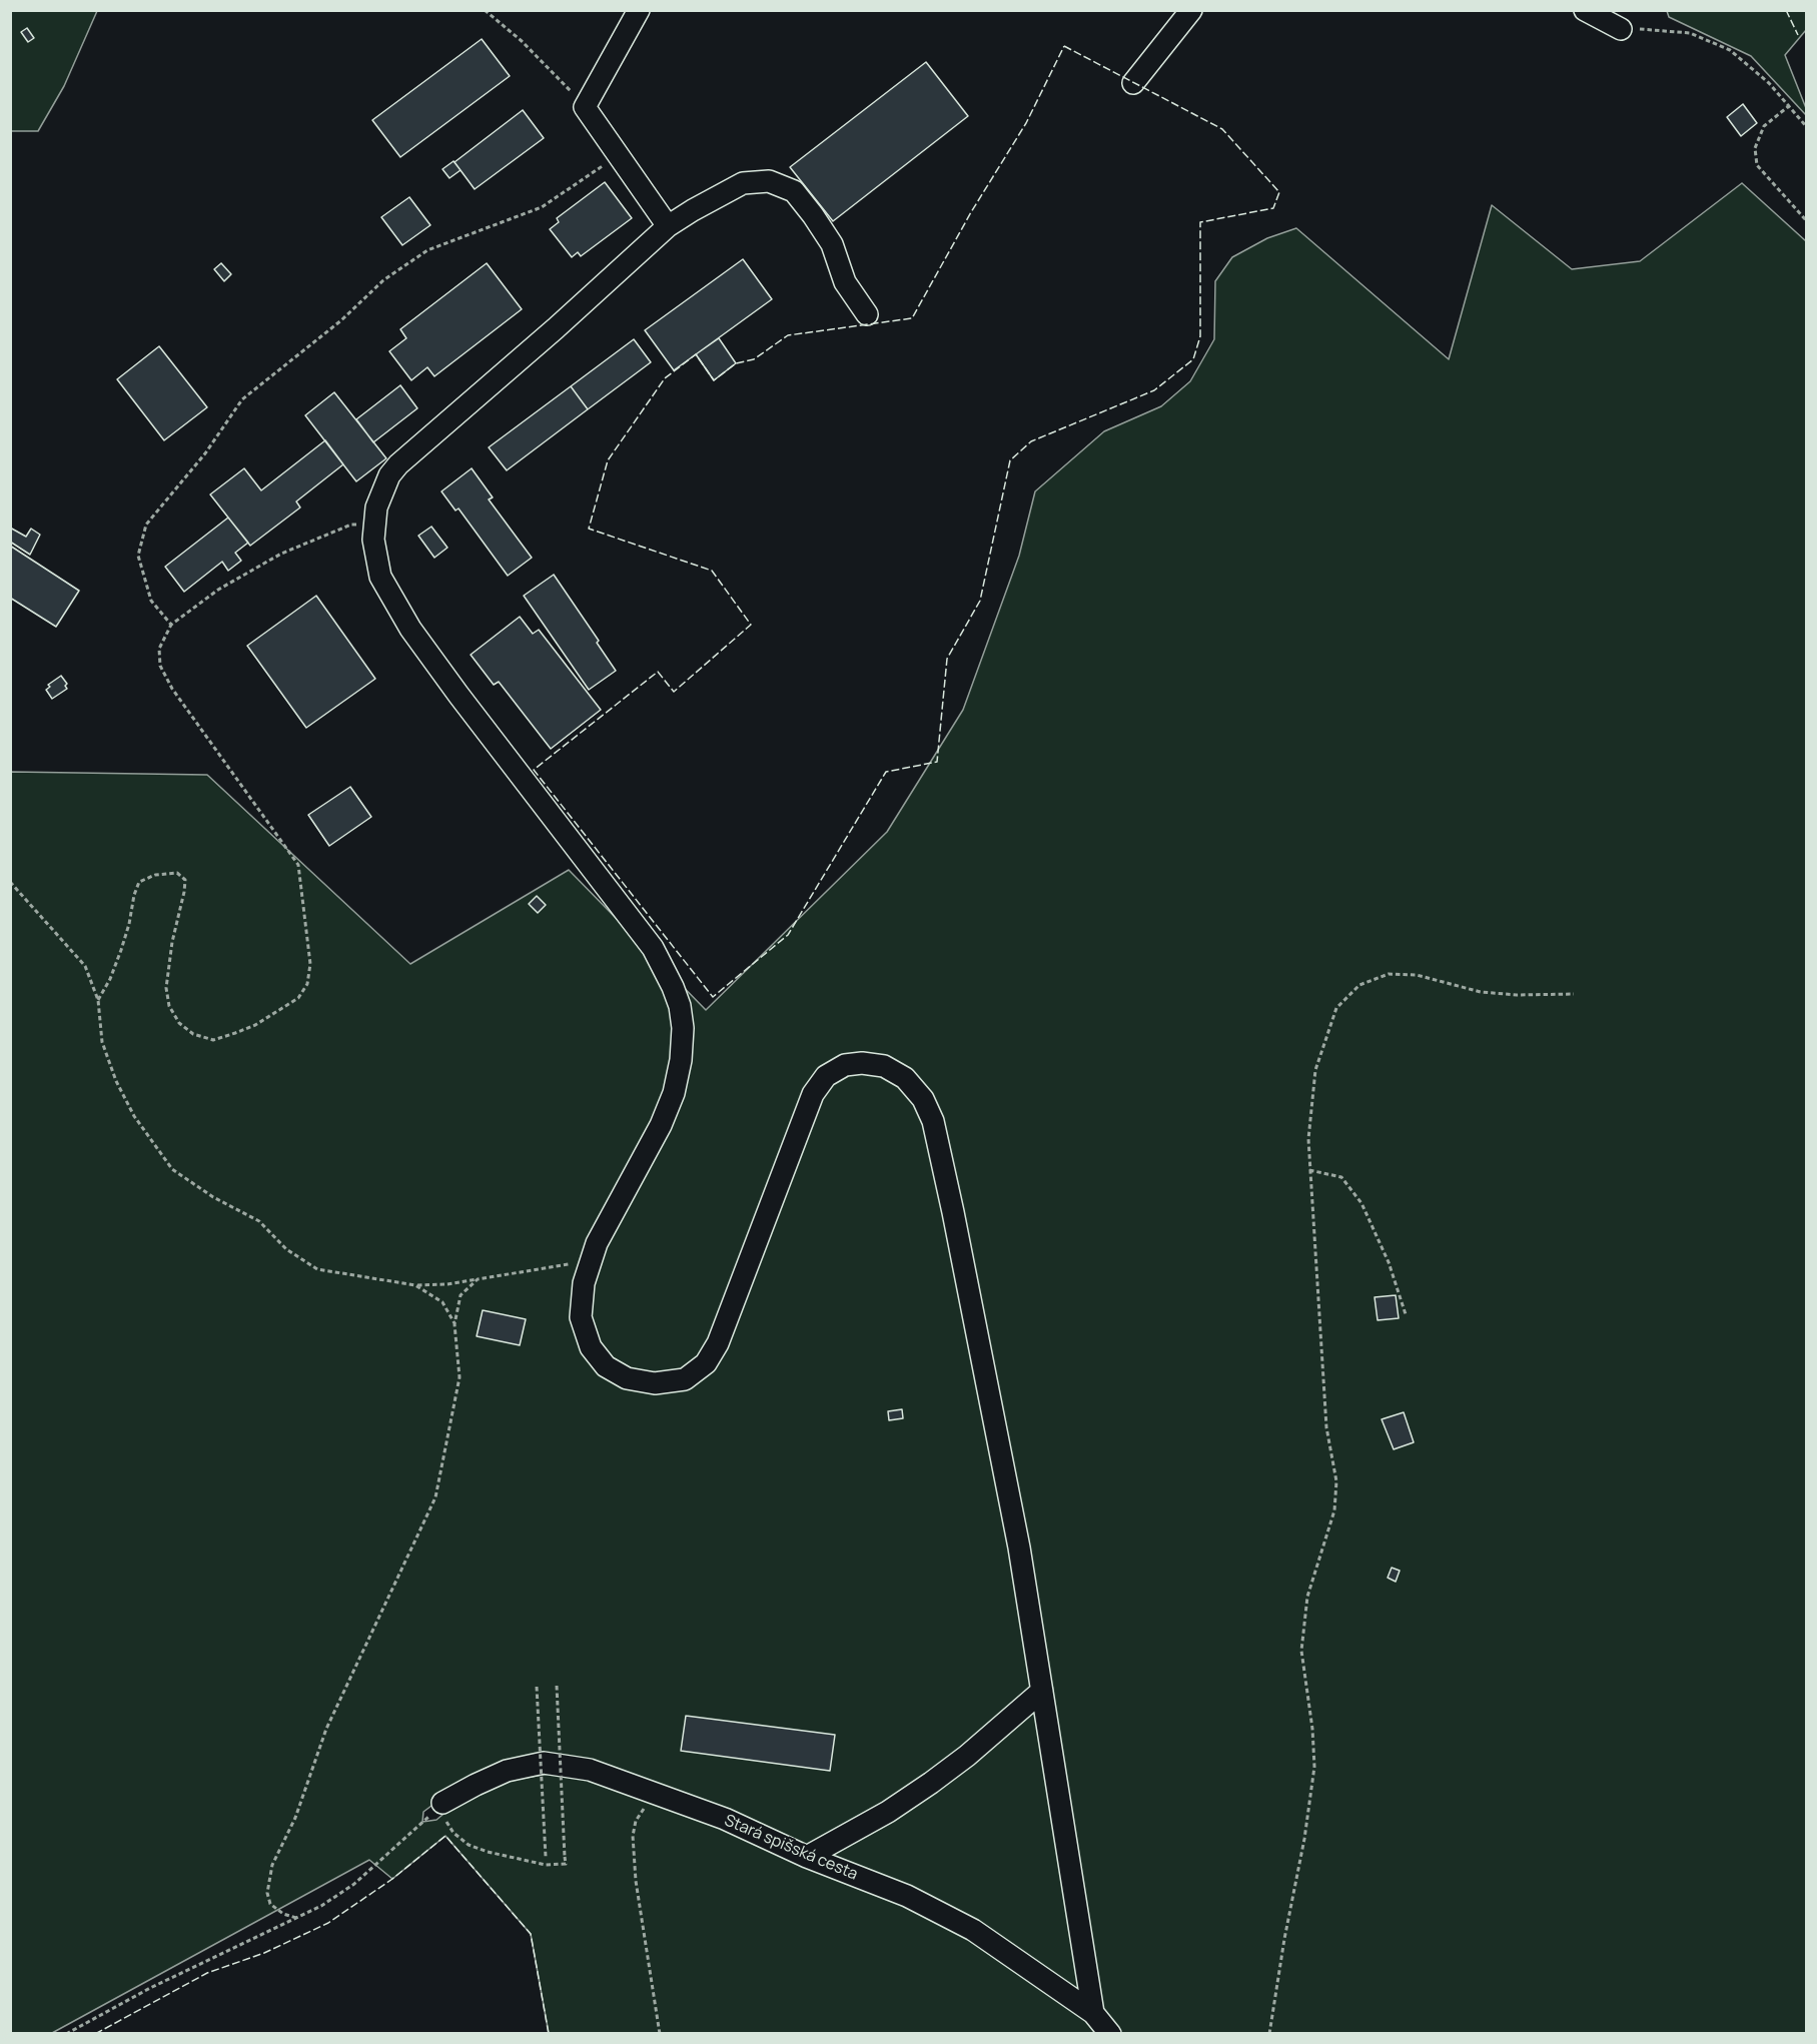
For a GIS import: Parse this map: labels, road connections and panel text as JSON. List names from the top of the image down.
{
  "streets": {
    "street": ["Stará spišská cesta"]
  }
}
